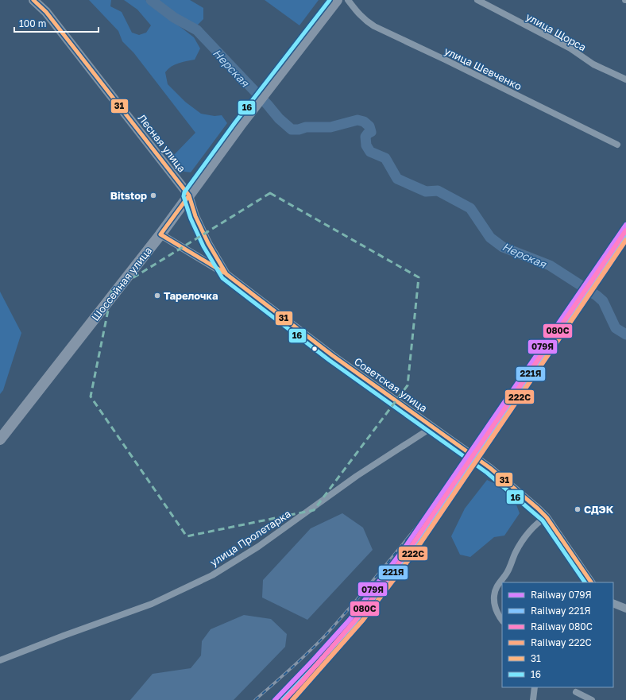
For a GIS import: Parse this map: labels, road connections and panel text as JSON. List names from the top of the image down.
{
  "streets": {
    "highway": ["Шоссейная улица"],
    "main road": ["Лесная улица"],
    "street": [
      "улица Щорса",
      "улица Шевченко",
      "Советская улица",
      "улица Пролетарка"
    ]
  },
  "crossings": [
    ["Лесная улица", "Шоссейная улица"],
    ["Лесная улица", "Советская улица"],
    ["Шоссейная улица", "Советская улица"],
    ["Советская улица", "улица Пролетарка"]
  ],
  "water": ["Нерская"],
  "places": ["Bitstop", "Тарелочка", "СДЭК"],
  "lines": [
    "transit line 31",
    "transit line 16",
    "rail line 079Я",
    "rail line 080С",
    "rail line 221Я",
    "rail line 222С"
  ],
  "legend": [
    "Railway 079Я",
    "Railway 221Я",
    "Railway 080С",
    "Railway 222С",
    "31",
    "16"
  ],
  "scale_bar": "100 m"
}
